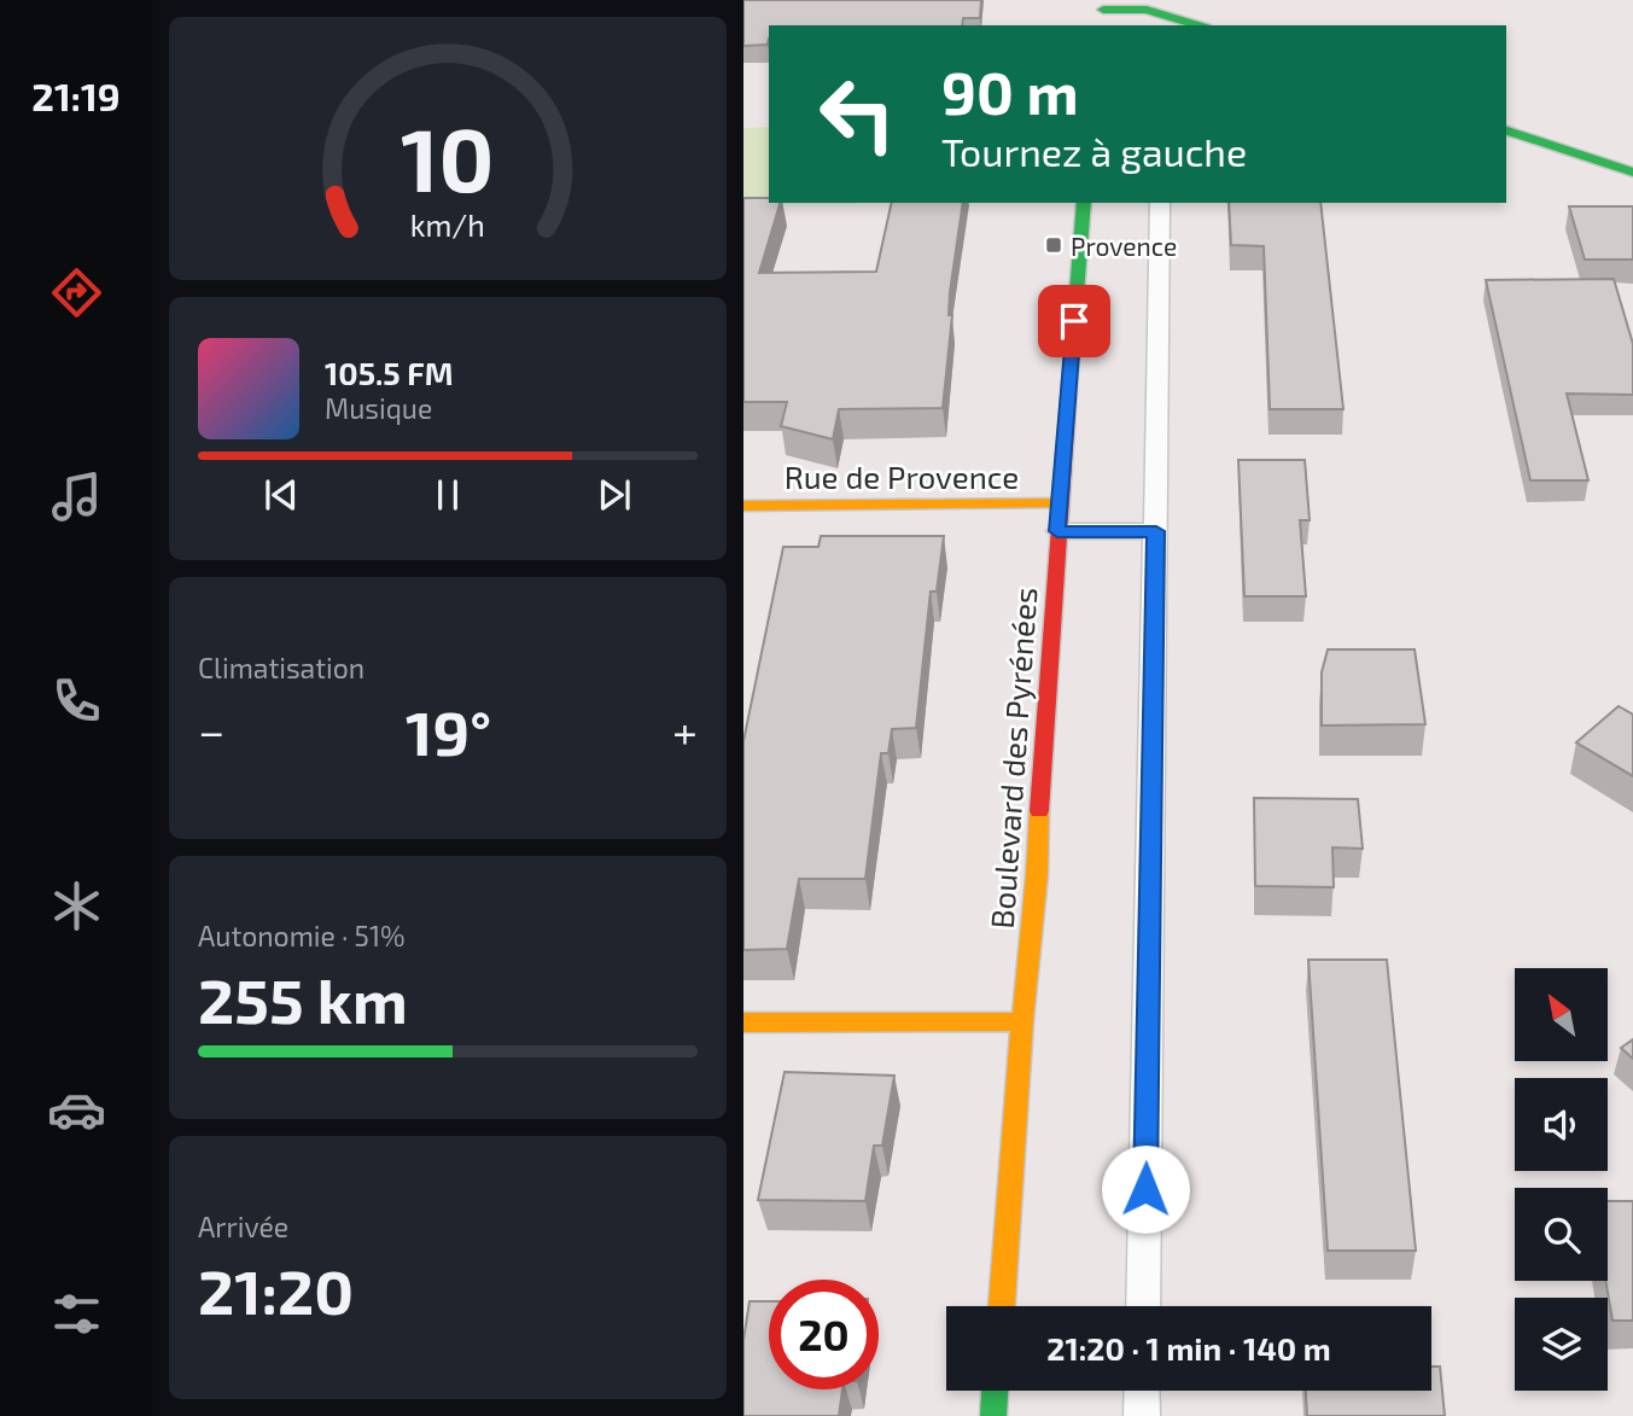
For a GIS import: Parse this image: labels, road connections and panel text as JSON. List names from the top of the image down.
{
  "streets": {
    "street": ["Rue de Provence", "Boulevard des Pyrénées"]
  },
  "crossings": [
    ["Rue de Provence", "Boulevard des Pyrénées"]
  ],
  "places": {
    "transit": ["Provence"]
  },
  "north": "top left",
  "page": {
    "tabs": "21:19",
    "turn": ["90 m", "Tournez à gauche"],
    "song": ["105.5 FM", "Musique"],
    "tile": [
      "Climatisation",
      ["Autonomie · 51%", "255 km"],
      ["Arrivée", "21:20"]
    ],
    "heat": ["−", "19°", "+"],
    "limit": "20",
    "trip": "21:20 · 1 min · 140 m",
    "gauge": ["10", "km/h"]
  }
}
